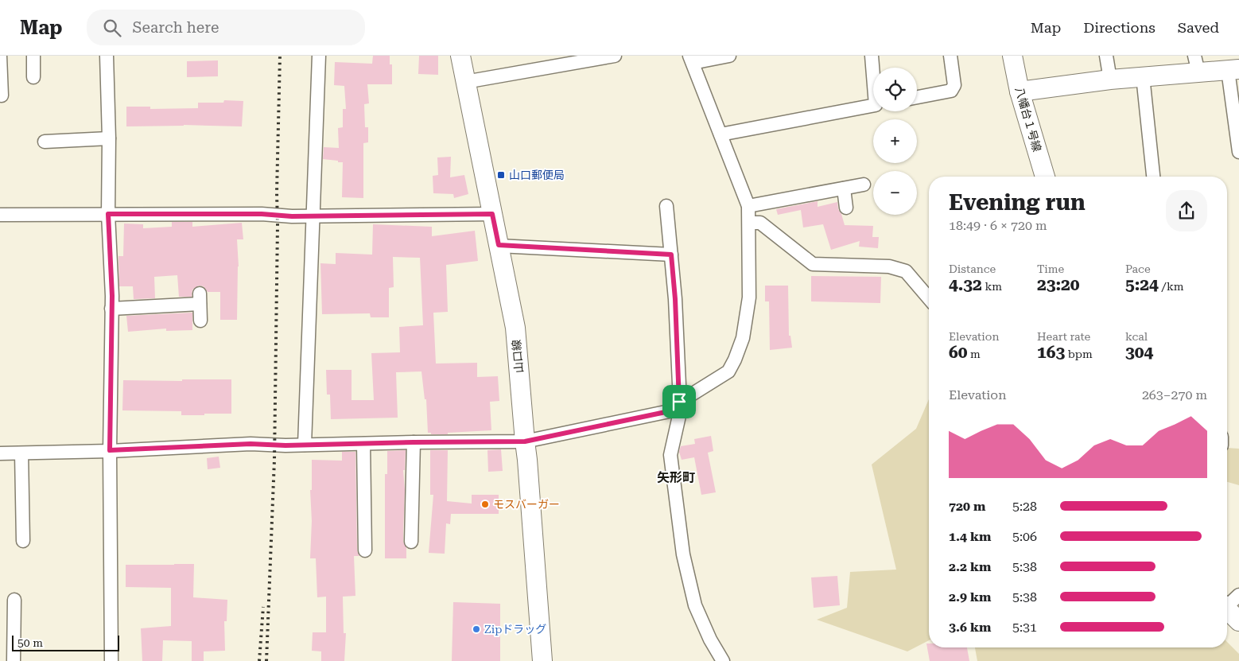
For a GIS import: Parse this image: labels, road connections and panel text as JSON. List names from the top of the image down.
{
  "streets": {
    "street": ["八幡台１号線", "山口線"]
  },
  "districts": ["矢形町"],
  "places": {
    "transit": ["山口郵便局"],
    "other": ["モスバーガー", "Zipドラッグ"]
  },
  "scale_bar": "50 m",
  "page": {
    "header": "Map",
    "search": "Search here",
    "nav": ["Map", "Directions", "Saved"],
    "map_buttons": ["+", "−"],
    "heading": ["Evening run", "18:49 · 6 × 720 m"],
    "stats": [
      ["Distance", "4.32 km"],
      ["Time", "23:20"],
      ["Pace", "5:24 /km"],
      ["Elevation", "60 m"],
      ["Heart rate", "163 bpm"],
      ["kcal", "304"]
    ],
    "chart": ["Elevation", "263–270 m"],
    "list": [
      {
        "name": "720 m",
        "note": "5:28"
      },
      {
        "name": "1.4 km",
        "note": "5:06"
      },
      {
        "name": "2.2 km",
        "note": "5:38"
      },
      {
        "name": "2.9 km",
        "note": "5:38"
      },
      {
        "name": "3.6 km",
        "note": "5:31"
      }
    ],
    "scale": "50 m"
  }
}
